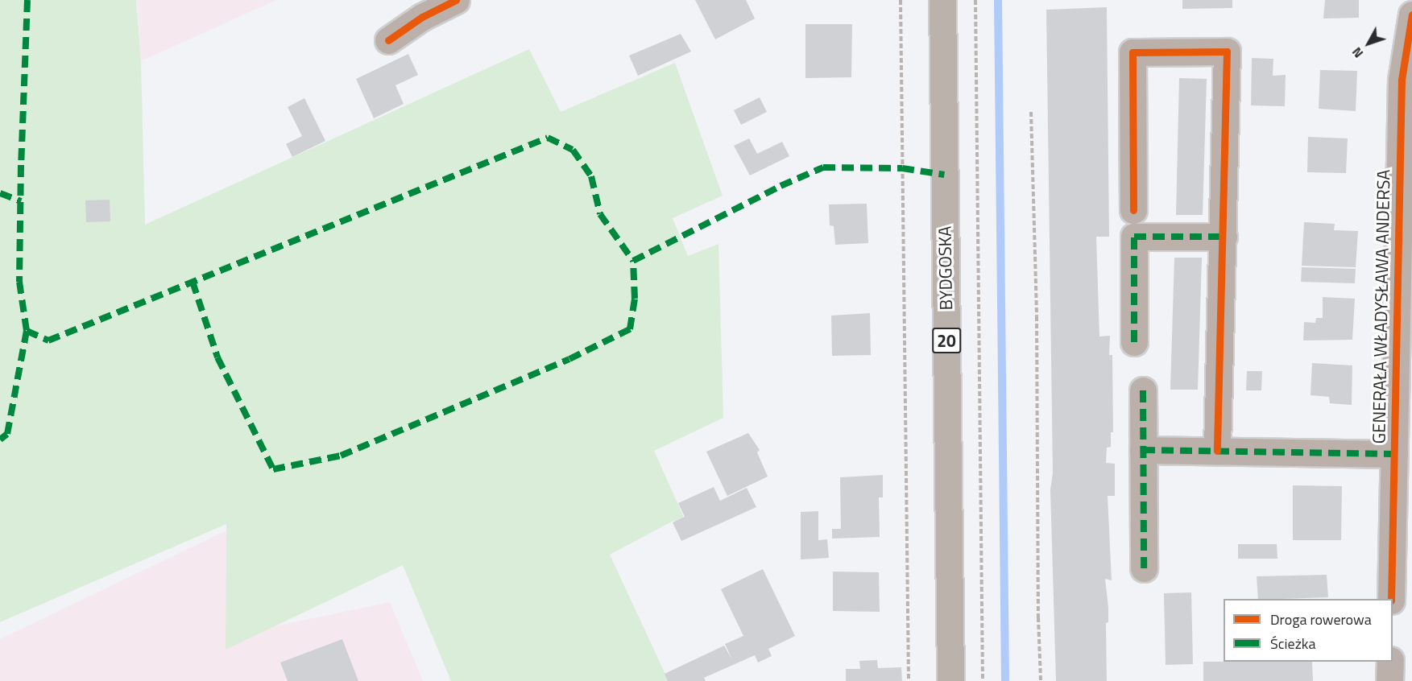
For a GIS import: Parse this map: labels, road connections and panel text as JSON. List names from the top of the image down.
{
  "streets": {
    "main road": ["BYDGOSKA", "20"],
    "street": ["GENERAŁA WŁADYSŁAWA ANDERSA"]
  },
  "legend": ["Droga rowerowa", "Ścieżka"],
  "north": "bottom left"
}
